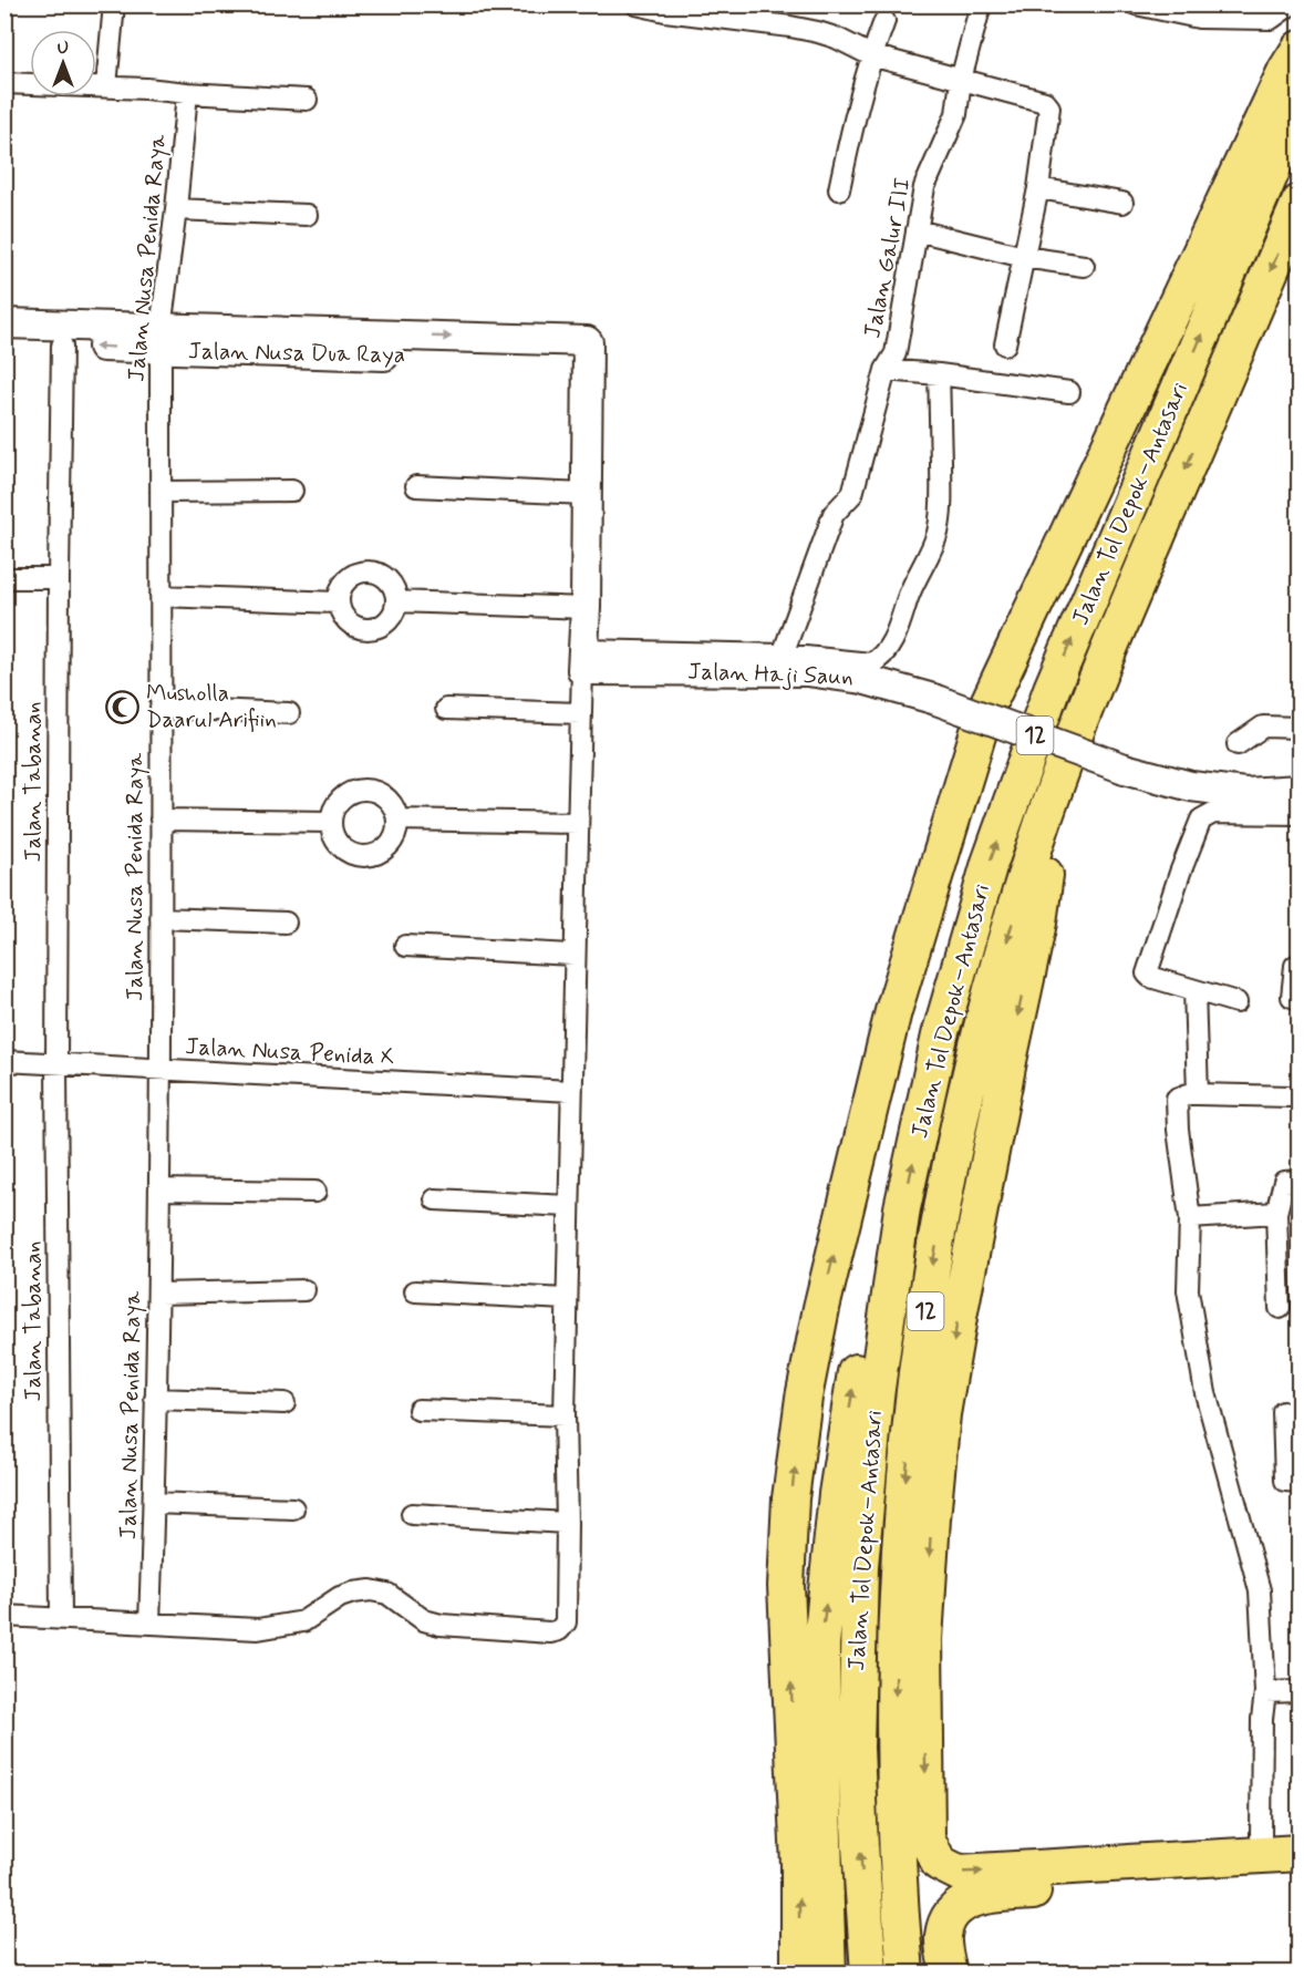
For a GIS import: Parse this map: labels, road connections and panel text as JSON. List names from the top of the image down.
{
  "streets": {
    "highway": ["Jalan Tol Depok–Antasari", "12"],
    "street": [
      "Jalan Nusa Penida Raya",
      "Jalan Galur III",
      "Jalan Nusa Dua Raya",
      "Jalan Haji Saun",
      "Jalan Tabanan",
      "Jalan Nusa Penida X"
    ]
  },
  "crossings": [
    ["Jalan Nusa Penida Raya", "Jalan Nusa Dua Raya"],
    ["Jalan Nusa Penida Raya", "Jalan Nusa Penida X"],
    ["Jalan Nusa Dua Raya", "Jalan Tabanan"],
    ["Jalan Tabanan", "Jalan Nusa Penida X"]
  ],
  "places": {
    "mosque": ["Musholla Daarul Arifiin"]
  },
  "north": "top"
}
